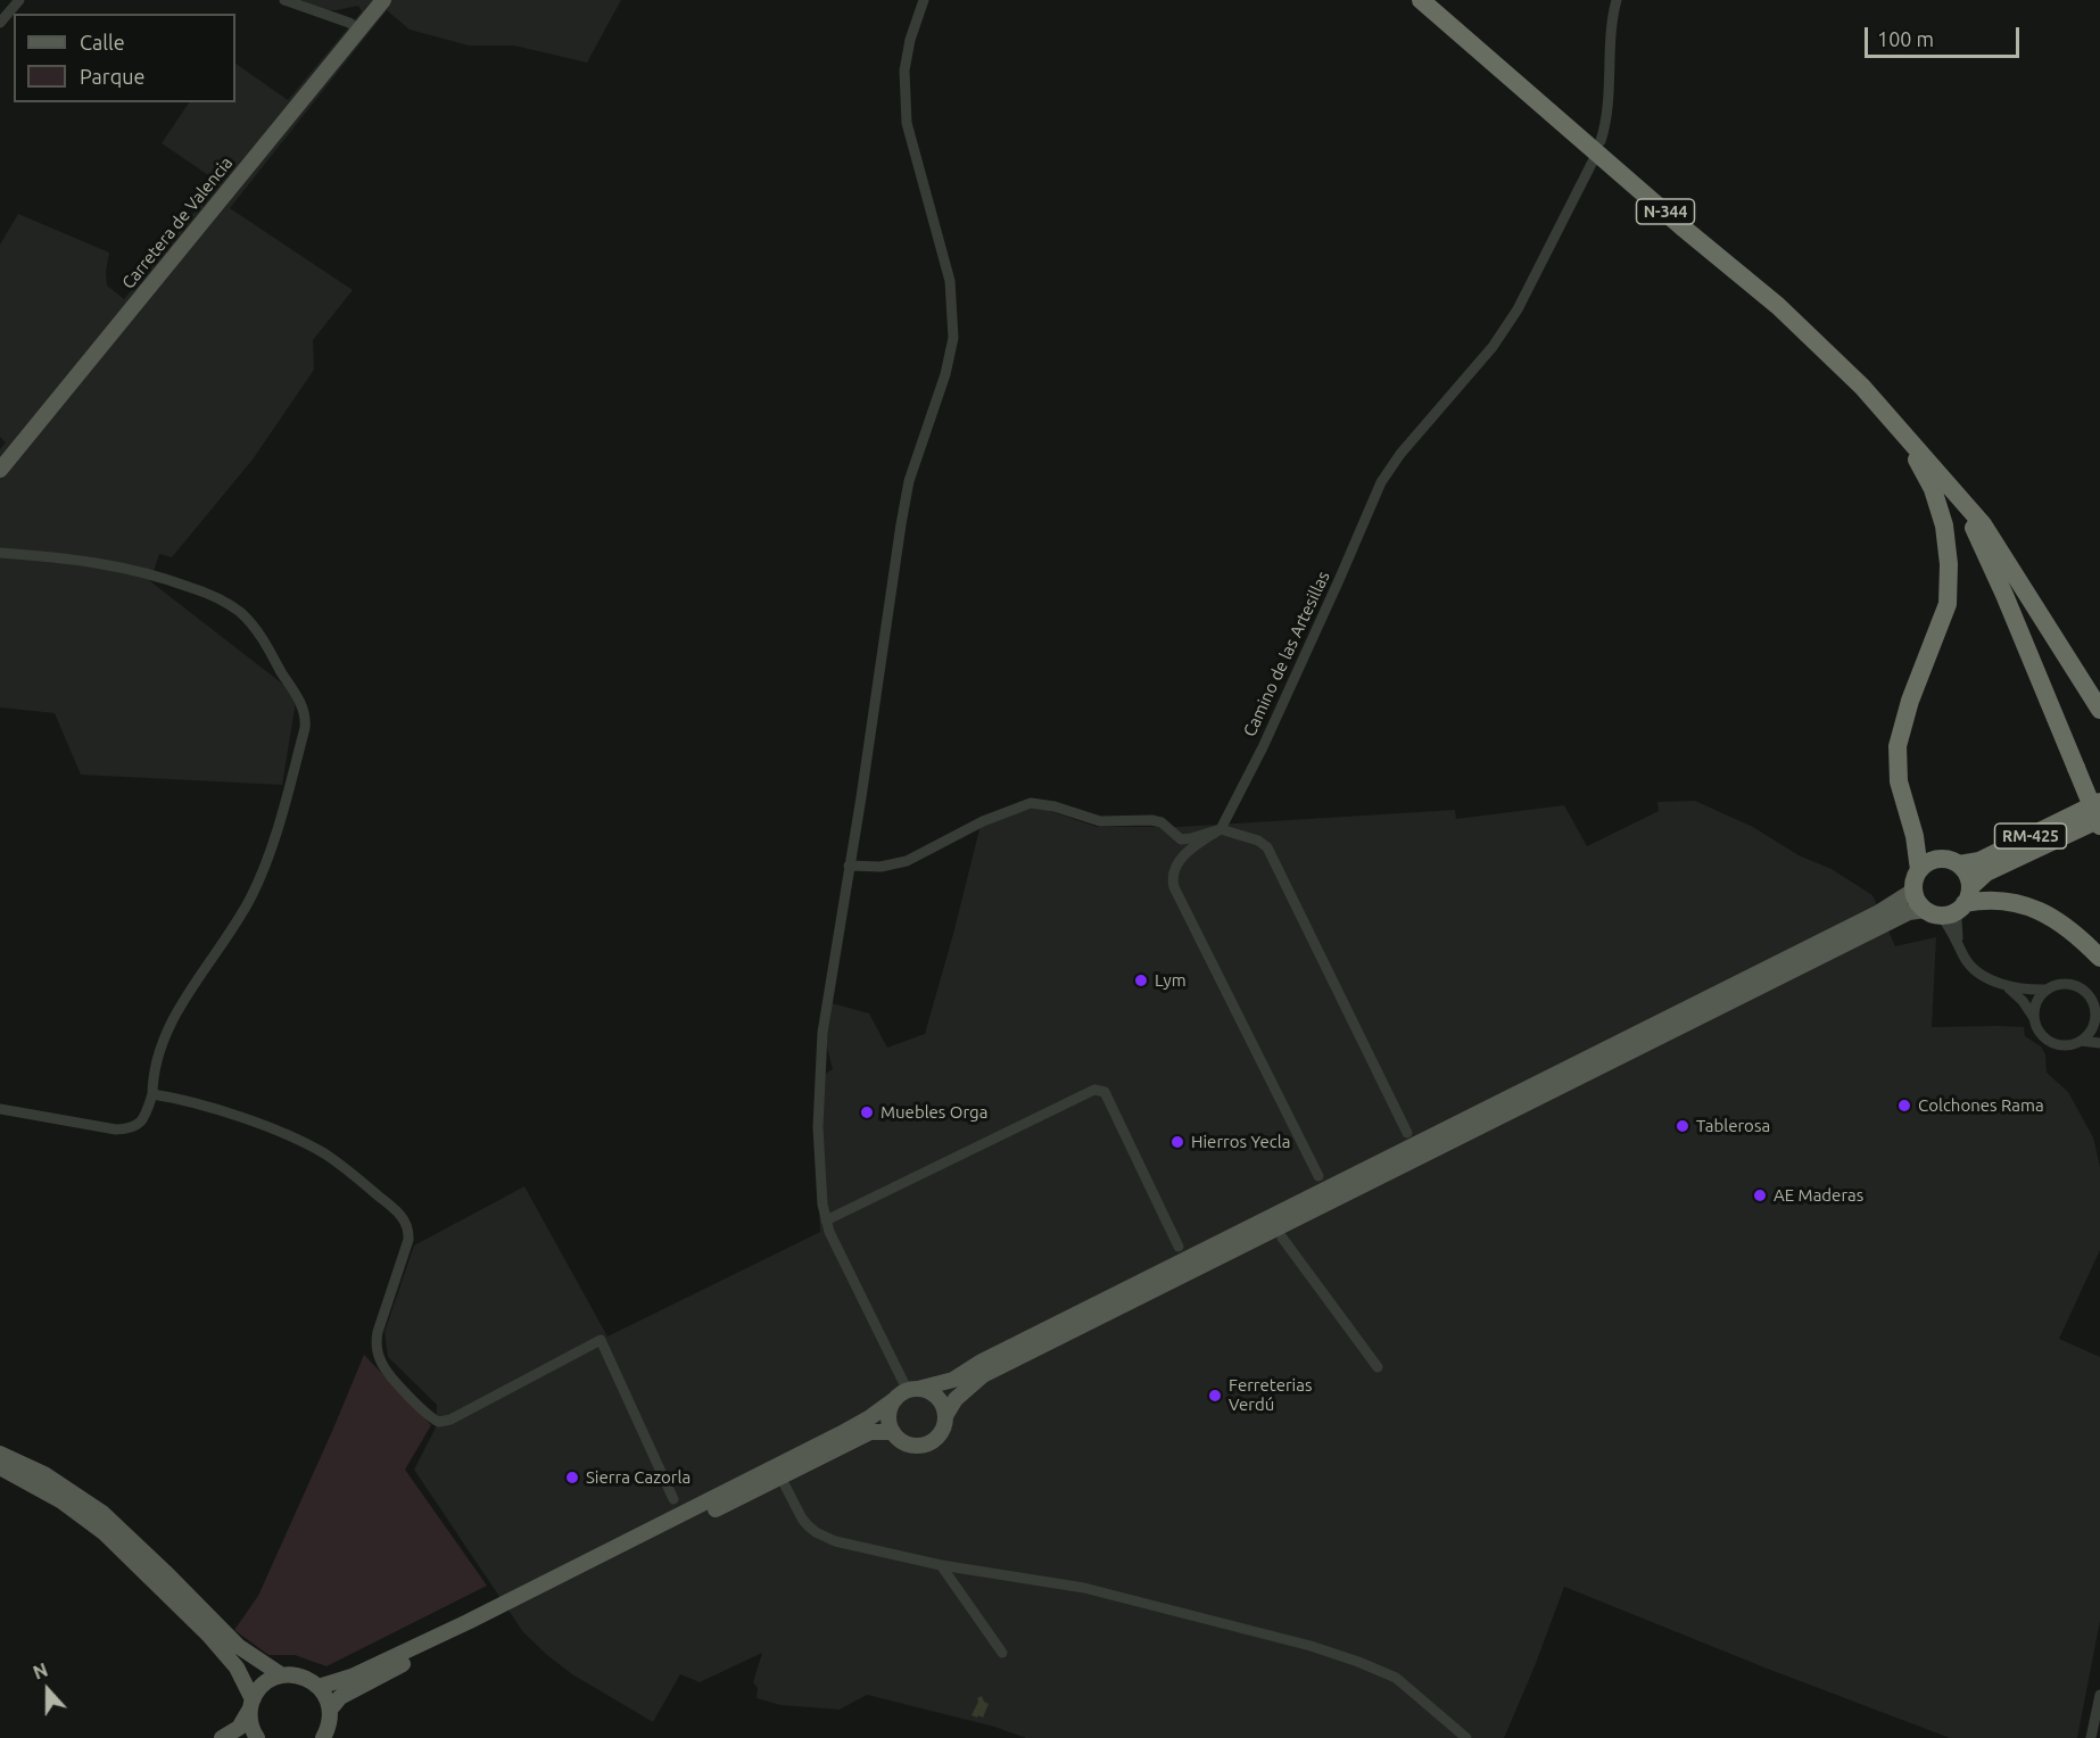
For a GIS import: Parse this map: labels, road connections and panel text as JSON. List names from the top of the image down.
{
  "streets": {
    "highway": ["N-344", "RM-425"],
    "main road": ["Carretera de Valencia"],
    "street": ["Camino de las Artesillas"]
  },
  "places": [
    "Lym",
    "Colchones Rama",
    "Muebles Orga",
    "Tablerosa",
    "Hierros Yecla",
    "AE Maderas",
    "Ferreterias Verdú",
    "Sierra Cazorla"
  ],
  "legend": ["Calle", "Parque"],
  "scale_bar": "100 m",
  "north": "top"
}
